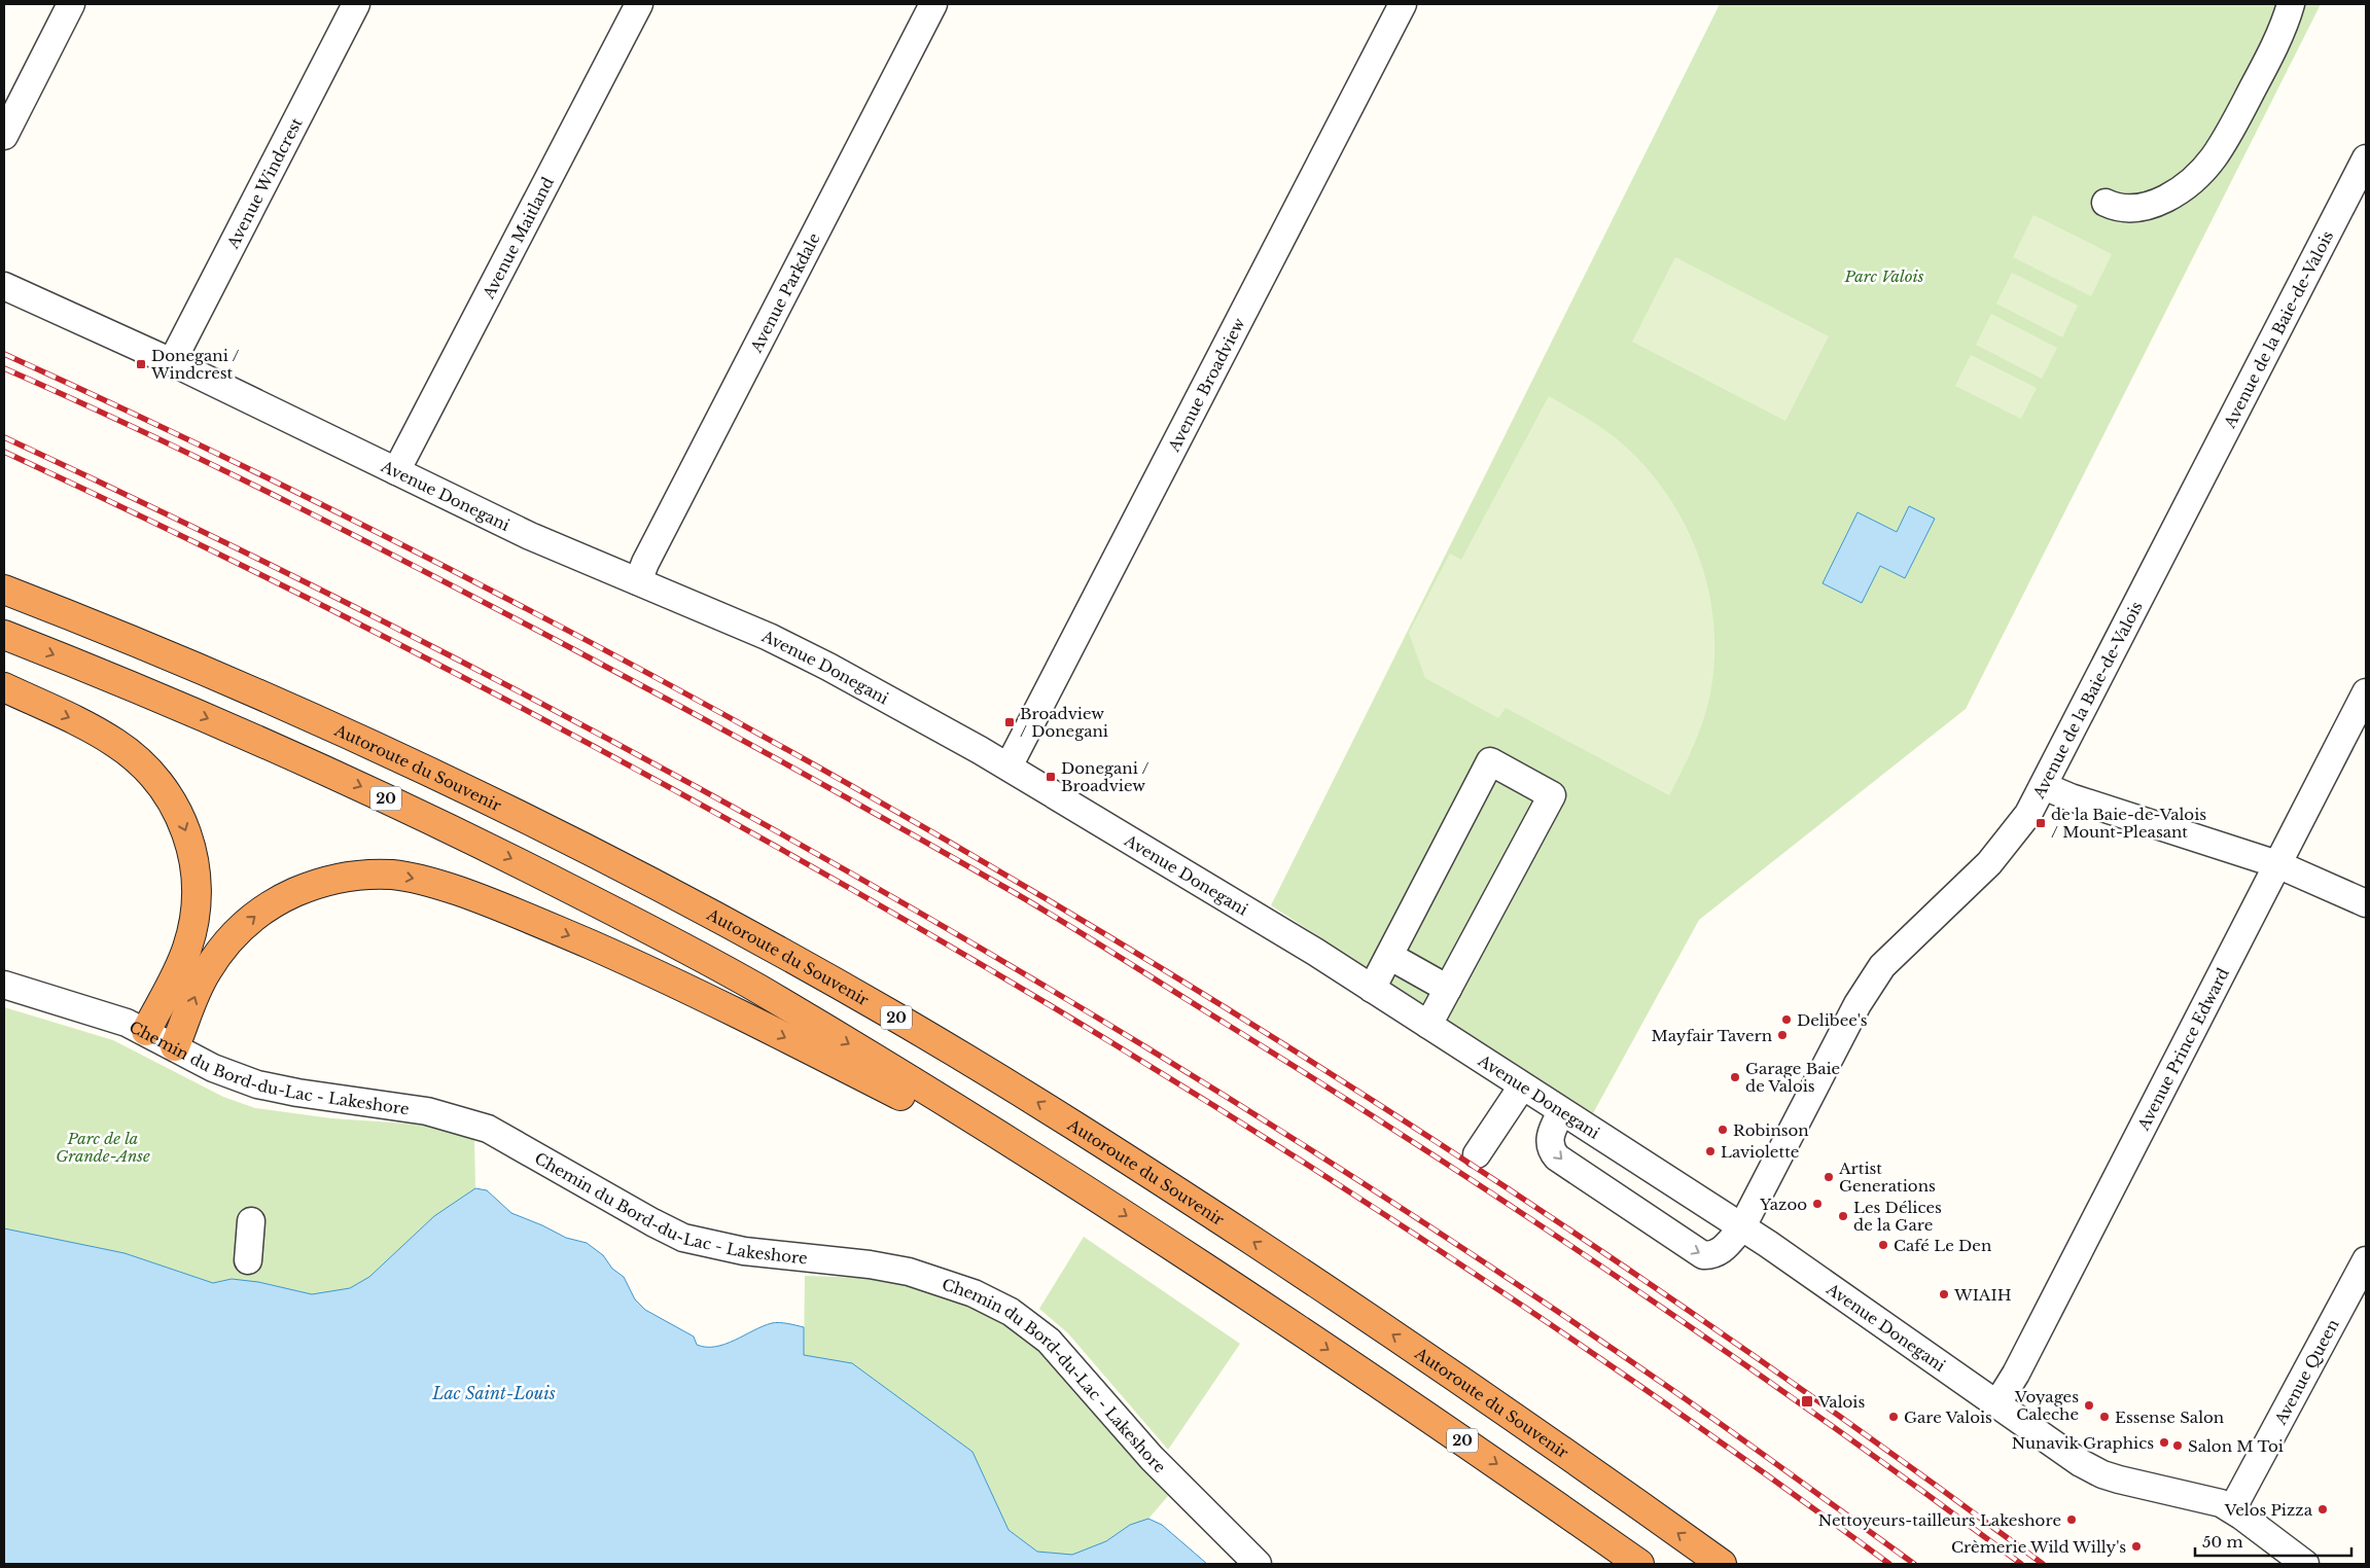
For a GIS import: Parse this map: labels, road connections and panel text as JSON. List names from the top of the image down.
{
  "streets": {
    "highway": ["Autoroute du Souvenir", "20"],
    "street": [
      "Avenue Windcrest",
      "Avenue Maitland",
      "Avenue Parkdale",
      "Avenue de la Baie-de-Valois",
      "Avenue Broadview",
      "Avenue Donegani",
      "Avenue Prince Edward",
      "Chemin du Bord-du-Lac - Lakeshore",
      "Avenue Queen"
    ]
  },
  "crossings": [
    ["Avenue Windcrest", "Avenue Donegani"],
    ["Avenue Maitland", "Avenue Donegani"],
    ["Avenue Parkdale", "Avenue Donegani"],
    ["Avenue de la Baie-de-Valois", "Avenue Donegani"],
    ["Avenue Broadview", "Avenue Donegani"],
    ["Avenue Donegani", "Avenue Prince Edward"],
    ["Avenue Donegani", "Avenue Queen"]
  ],
  "water": ["Lac Saint-Louis"],
  "parks": ["Parc Valois", "Parc de la Grande-Anse"],
  "places": {
    "transit": [
      "Donegani / Windcrest",
      "Broadview / Donegani",
      "Donegani / Broadview",
      "de la Baie-de-Valois / Mount-Pleasant",
      "Valois"
    ],
    "other": [
      "Delibee's",
      "Mayfair Tavern",
      "Garage Baie de Valois",
      "Robinson",
      "Laviolette",
      "Artist Generations",
      "Yazoo",
      "Les Délices de la Gare",
      "Café Le Den",
      "WIAIH",
      "Voyages Caleche",
      "Gare Valois",
      "Essense Salon",
      "Nunavik Graphics",
      "Salon M Toi",
      "Velos Pizza",
      "Nettoyeurs-tailleurs Lakeshore",
      "Crèmerie Wild Willy's"
    ]
  },
  "scale_bar": "50 m"
}
